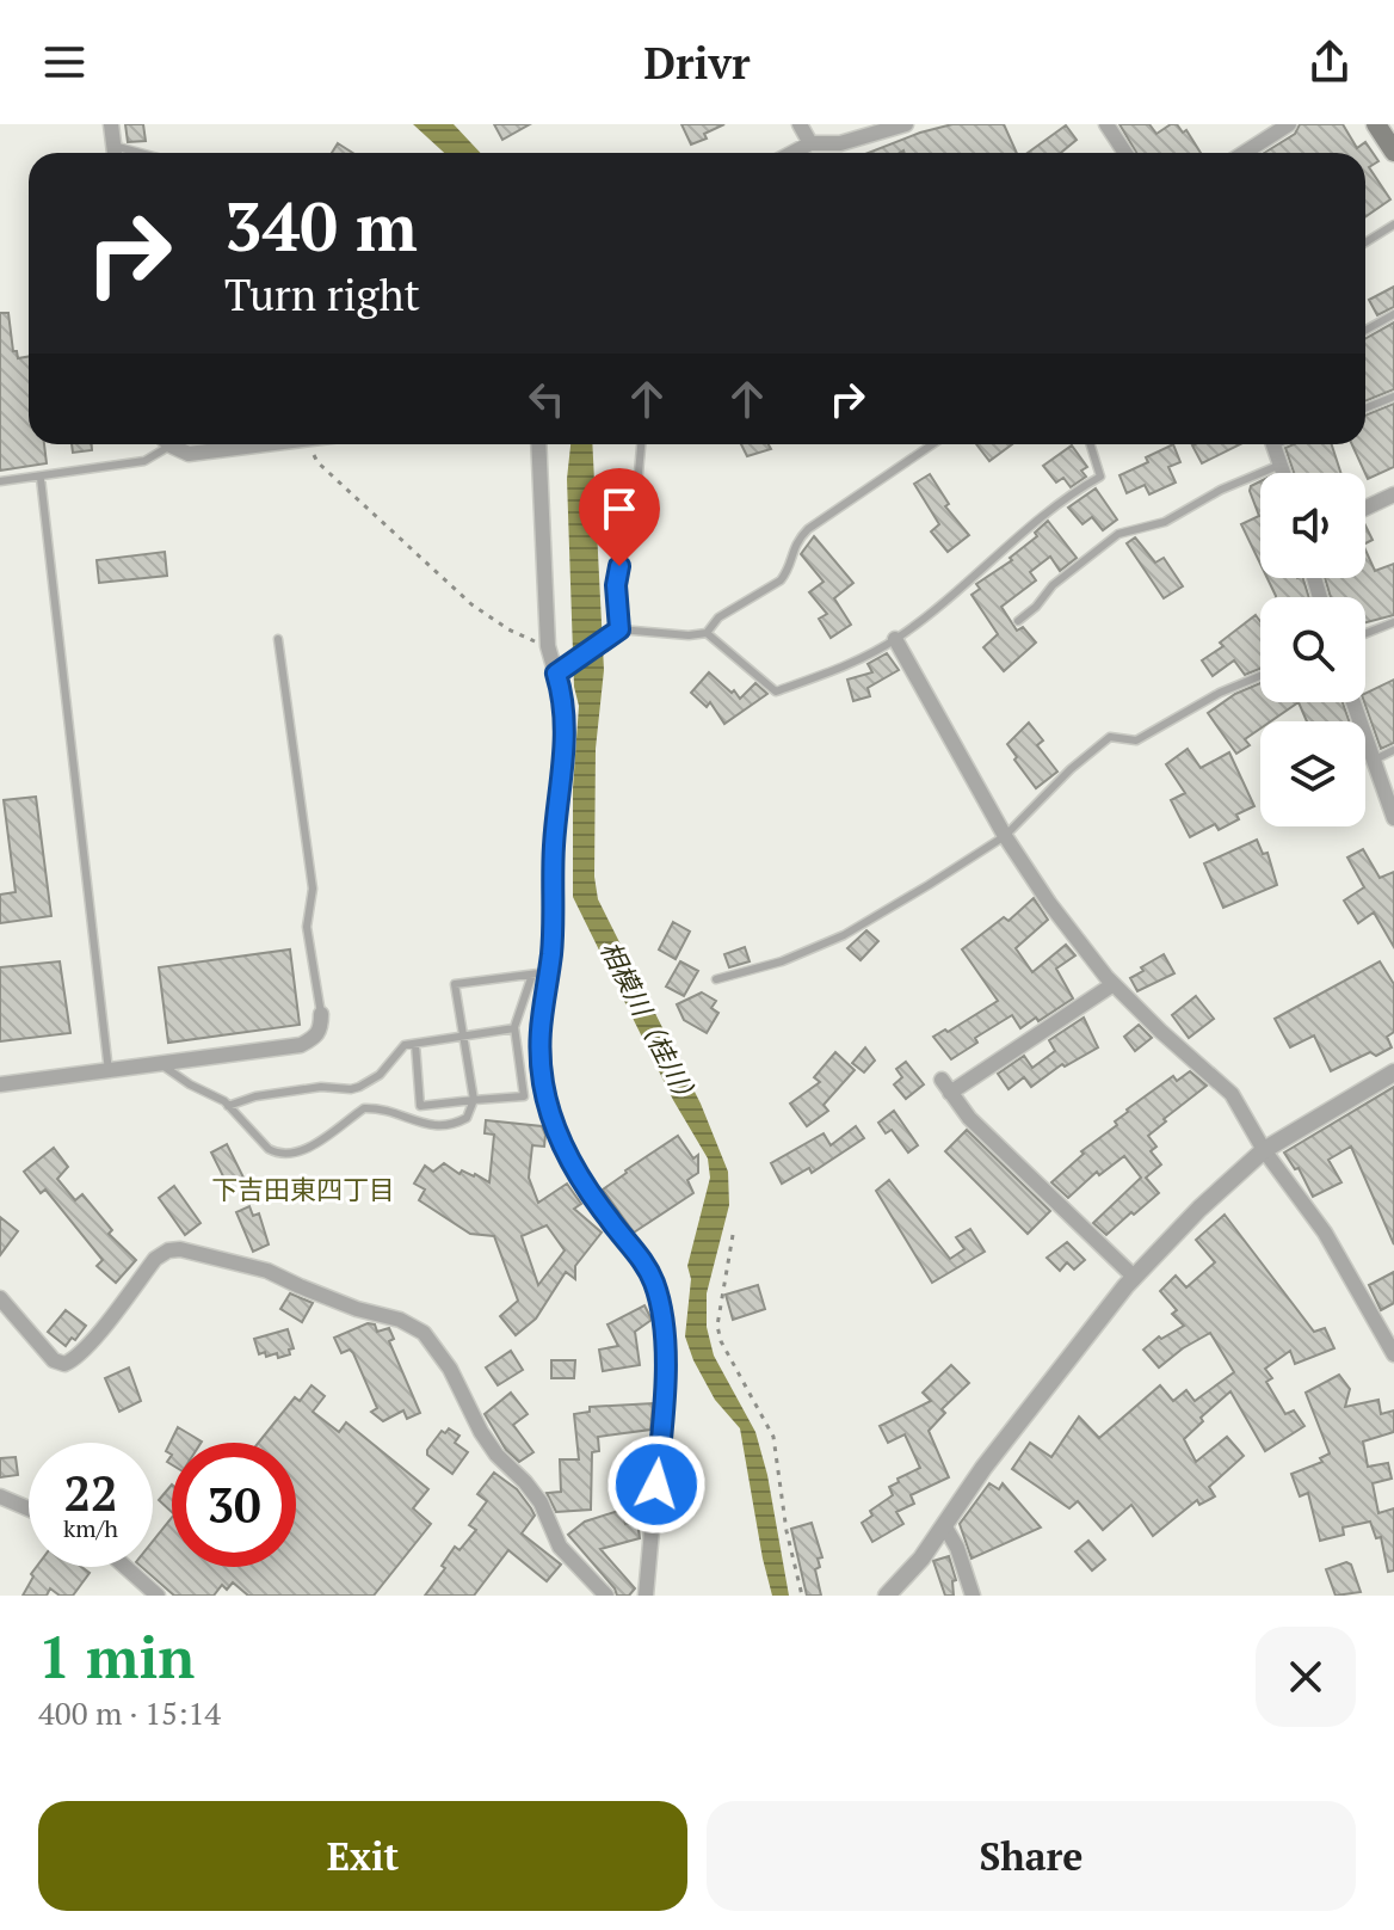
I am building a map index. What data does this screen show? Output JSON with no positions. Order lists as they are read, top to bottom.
{
  "districts": ["下吉田東四丁目"],
  "water": ["相模川（桂川）"],
  "page": {
    "header": "Drivr",
    "turn": ["340 m", "Turn right"],
    "speed": "22 km/h",
    "limit": "30",
    "heading": ["1 min", "400 m · 15:14"],
    "buttons": ["Exit", "Share"]
  }
}
